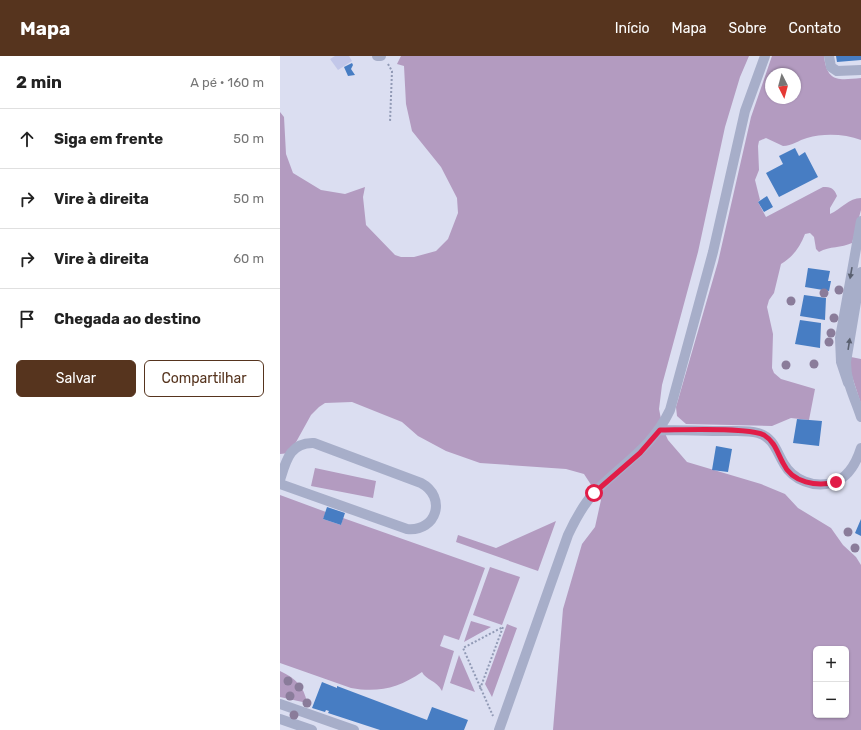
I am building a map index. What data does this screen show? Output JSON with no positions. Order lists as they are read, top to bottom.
{
  "north": "bottom",
  "page": {
    "header": "Mapa",
    "nav": [
      "Início",
      "Mapa",
      "Sobre",
      "Contato"
    ],
    "heading": ["2 min", "A pé · 160 m"],
    "list": [
      ["Siga em frente", "50 m"],
      ["Vire à direita", "50 m"],
      ["Vire à direita", "60 m"],
      "Chegada ao destino"
    ],
    "buttons": ["Salvar", "Compartilhar"],
    "map_buttons": ["+", "−"]
  }
}
